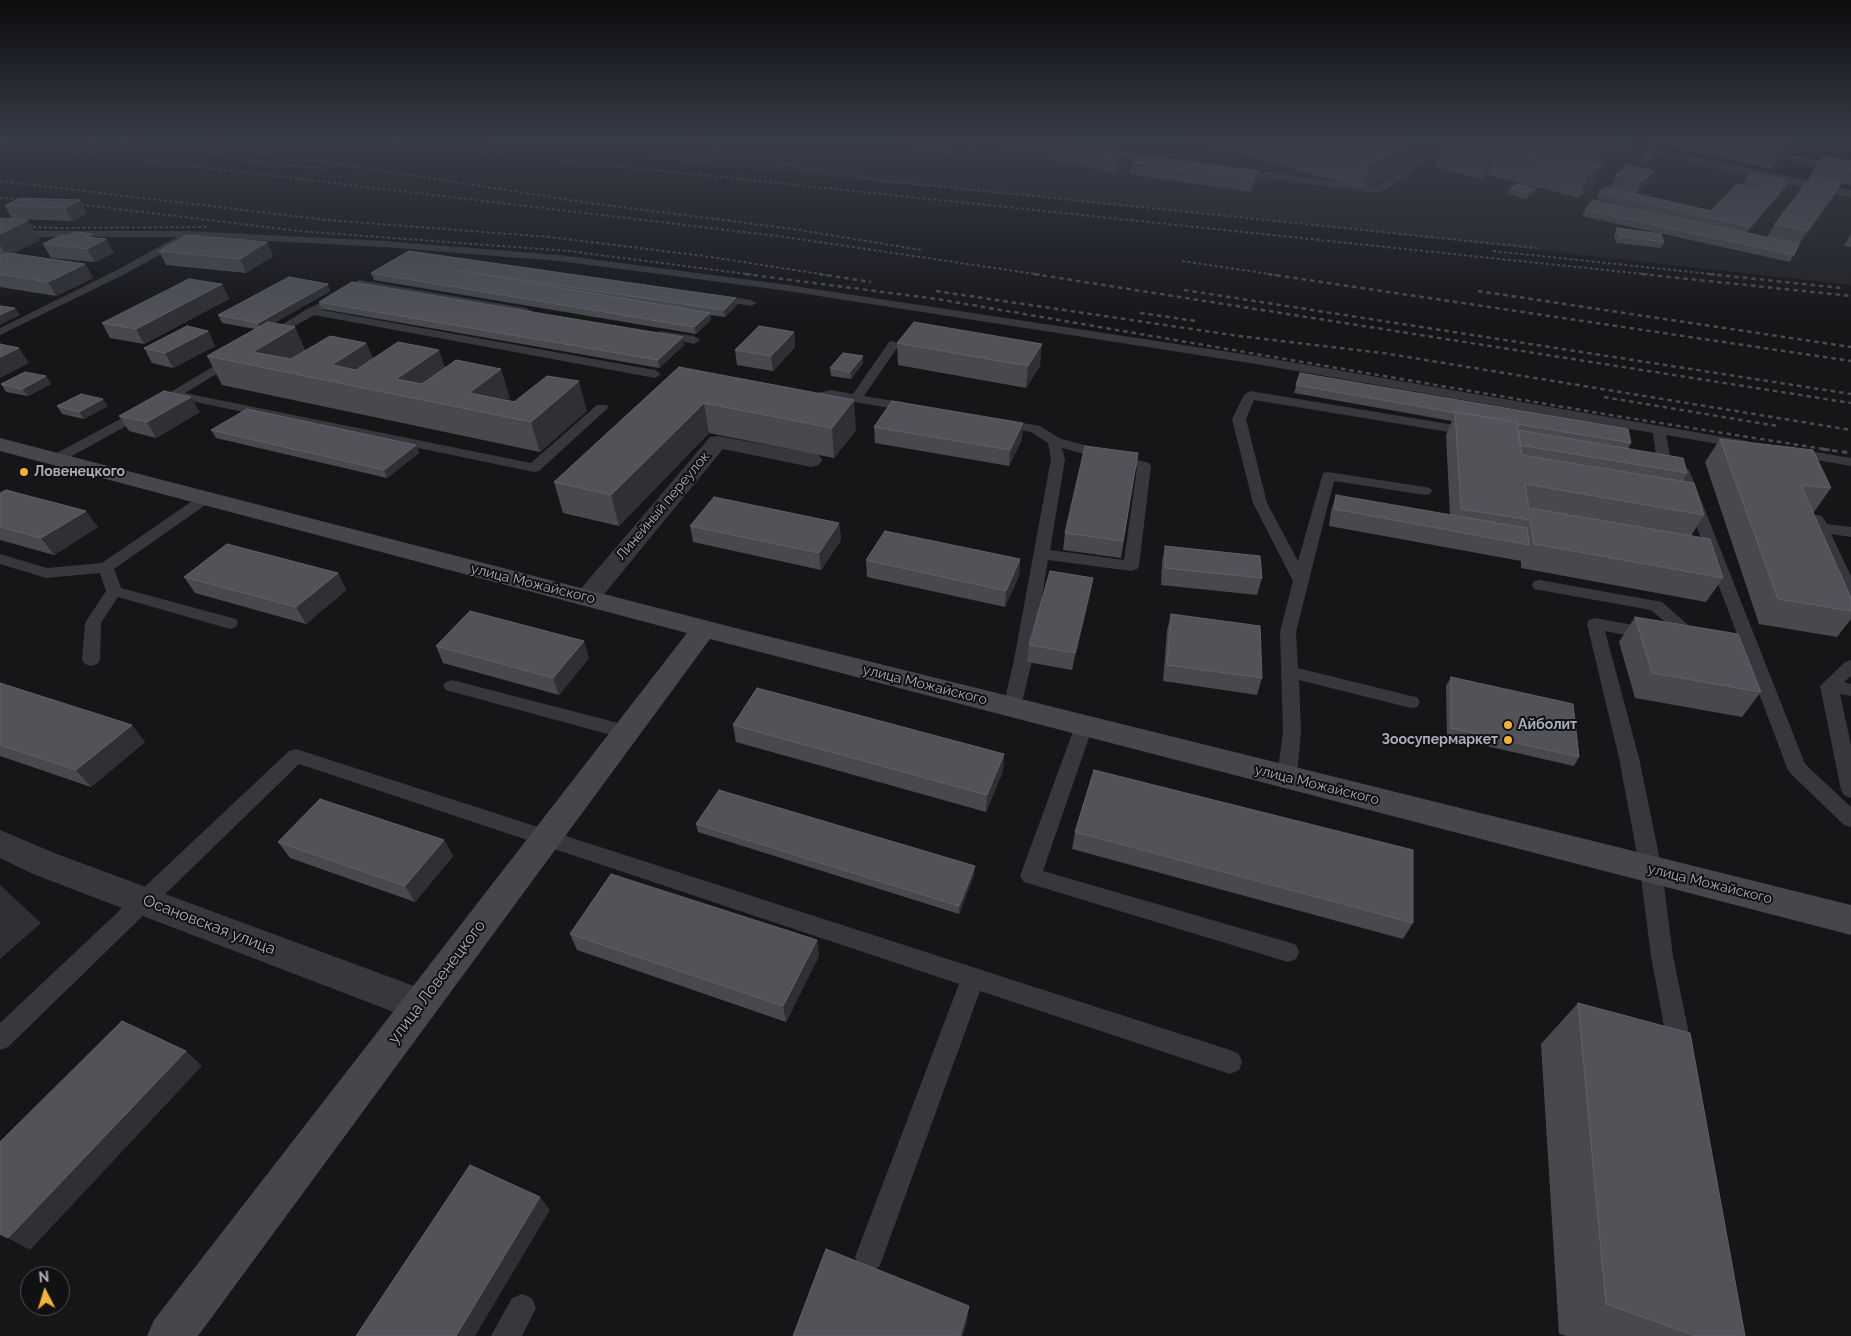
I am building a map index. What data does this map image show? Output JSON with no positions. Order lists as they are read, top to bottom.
{
  "streets": {
    "main road": ["улица Можайского", "улица Ловенецкого"],
    "street": ["Линейный переулок", "Осановская улица"]
  },
  "crossings": [
    ["Линейный переулок", "улица Можайского"],
    ["улица Можайского", "улица Ловенецкого"],
    ["Осановская улица", "улица Ловенецкого"]
  ],
  "places": ["Ловенецкого", "Айболит", "Зоосупермаркет"],
  "north": "top"
}
